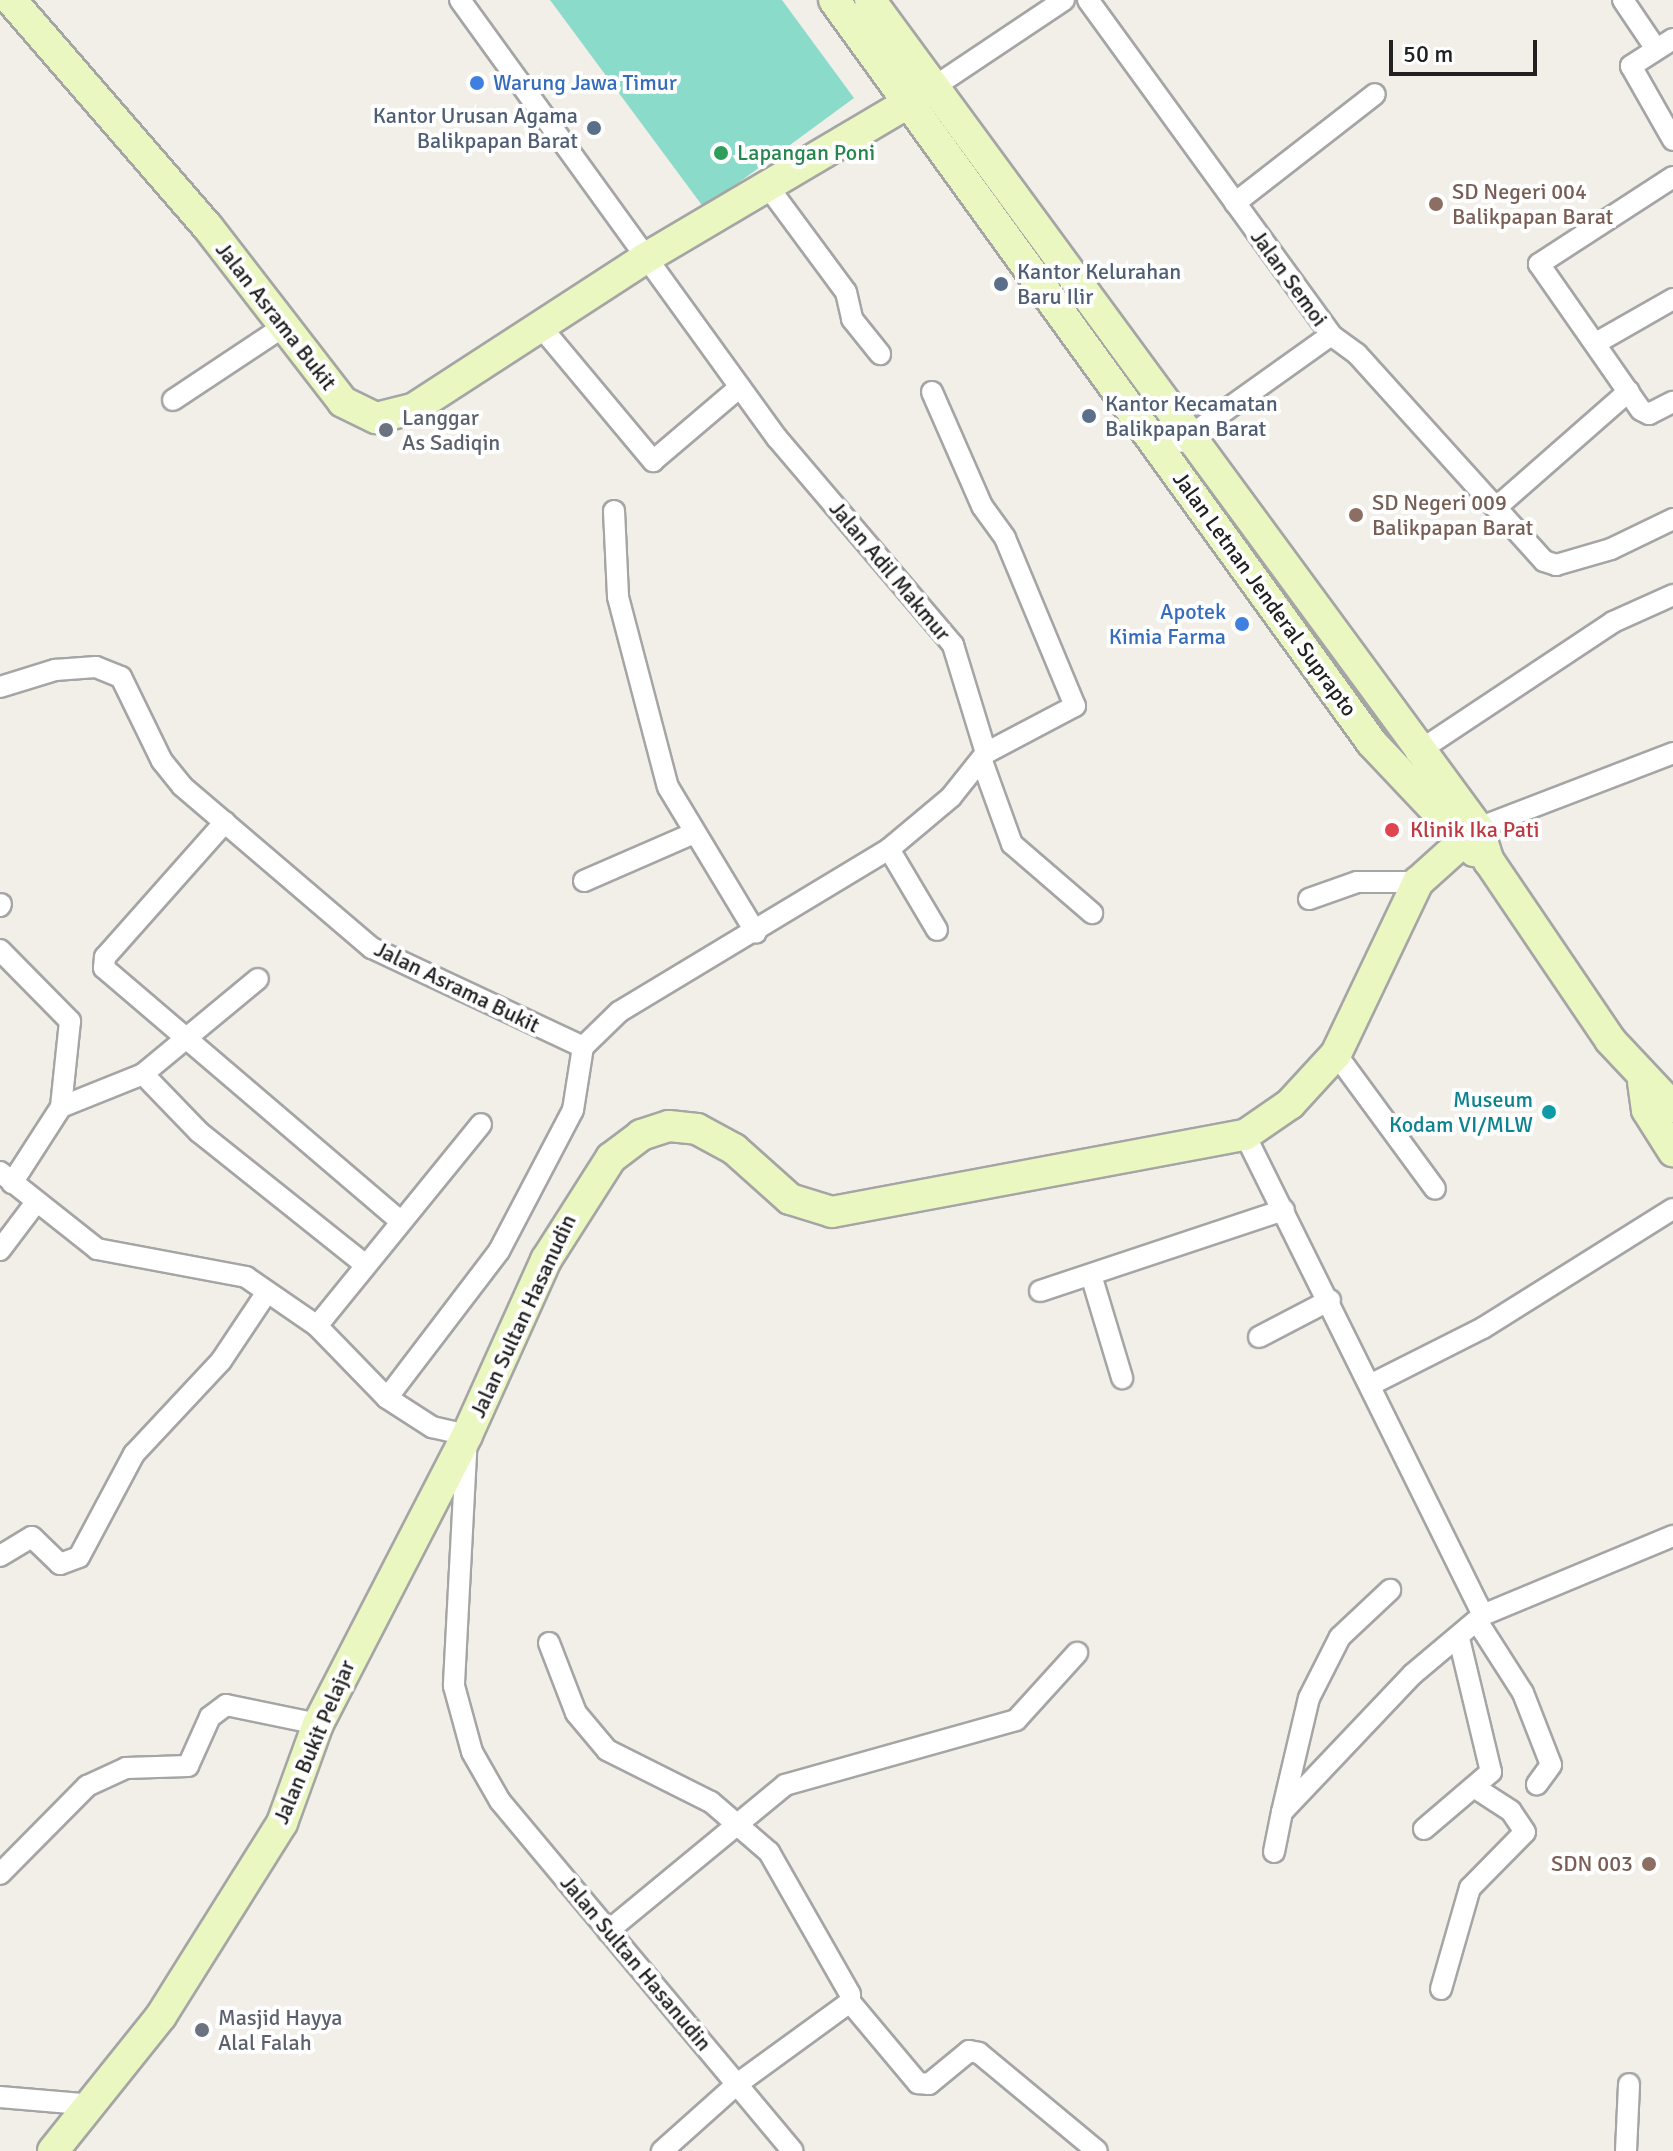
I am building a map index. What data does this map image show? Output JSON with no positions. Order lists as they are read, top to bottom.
{
  "streets": {
    "street": [
      "Jalan Semoi",
      "Jalan Asrama Bukit",
      "Jalan Adil Makmur",
      "Jalan Letnan Jenderal Suprapto",
      "Jalan Sultan Hasanudin",
      "Jalan Bukit Pelajar"
    ]
  },
  "crossings": [
    ["Jalan Asrama Bukit", "Jalan Adil Makmur"],
    ["Jalan Asrama Bukit", "Jalan Letnan Jenderal Suprapto"],
    ["Jalan Letnan Jenderal Suprapto", "Jalan Sultan Hasanudin"],
    ["Jalan Sultan Hasanudin", "Jalan Bukit Pelajar"]
  ],
  "places": [
    "Warung Jawa Timur",
    "Kantor Urusan Agama Balikpapan Barat",
    "Lapangan Poni",
    "SD Negeri 004 Balikpapan Barat",
    "Kantor Kelurahan Baru Ilir",
    "Kantor Kecamatan Balikpapan Barat",
    "Langgar As Sadiqin",
    "SD Negeri 009 Balikpapan Barat",
    "Apotek Kimia Farma",
    "Klinik Ika Pati",
    "Museum Kodam VI/MLW",
    "SDN 003",
    "Masjid Hayya Alal Falah"
  ],
  "scale_bar": "50 m"
}
